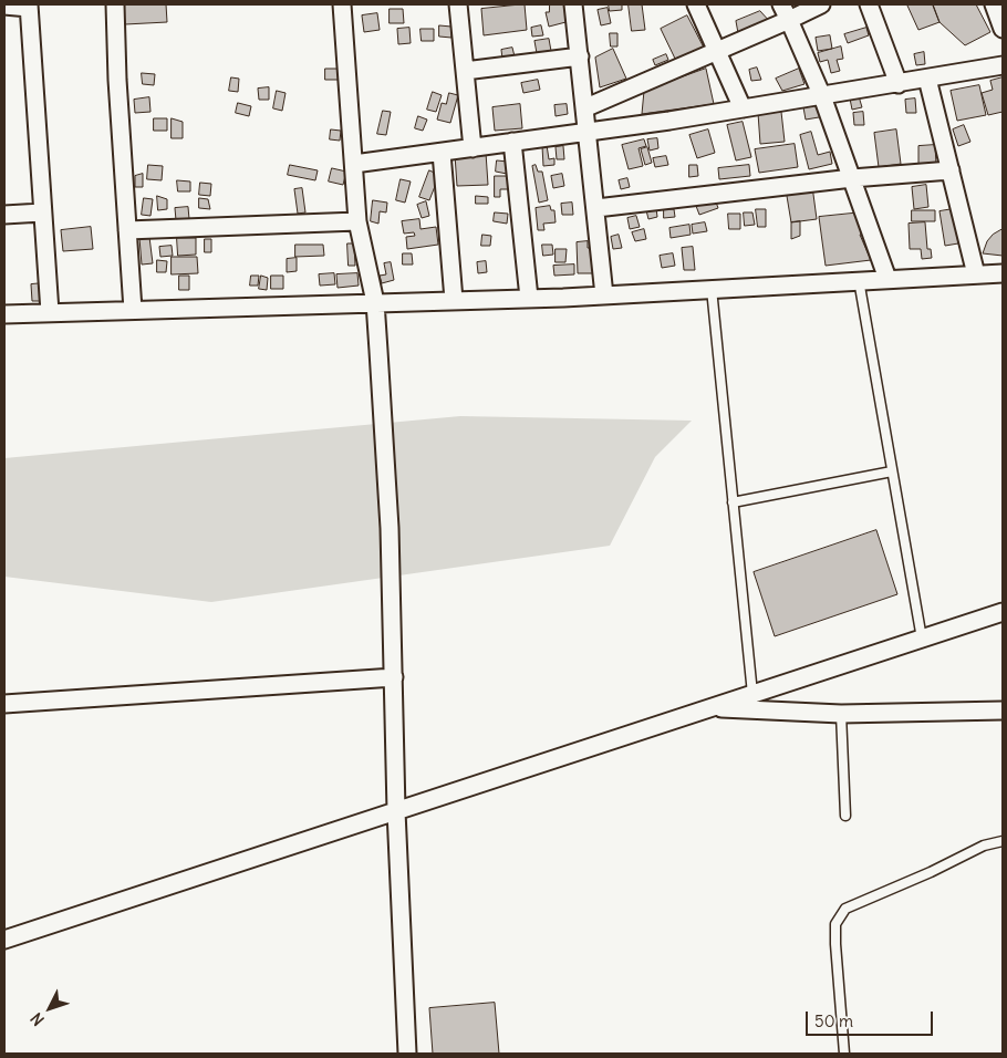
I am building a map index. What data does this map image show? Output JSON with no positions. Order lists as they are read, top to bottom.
{
  "scale_bar": "50 m",
  "north": "bottom left"
}
